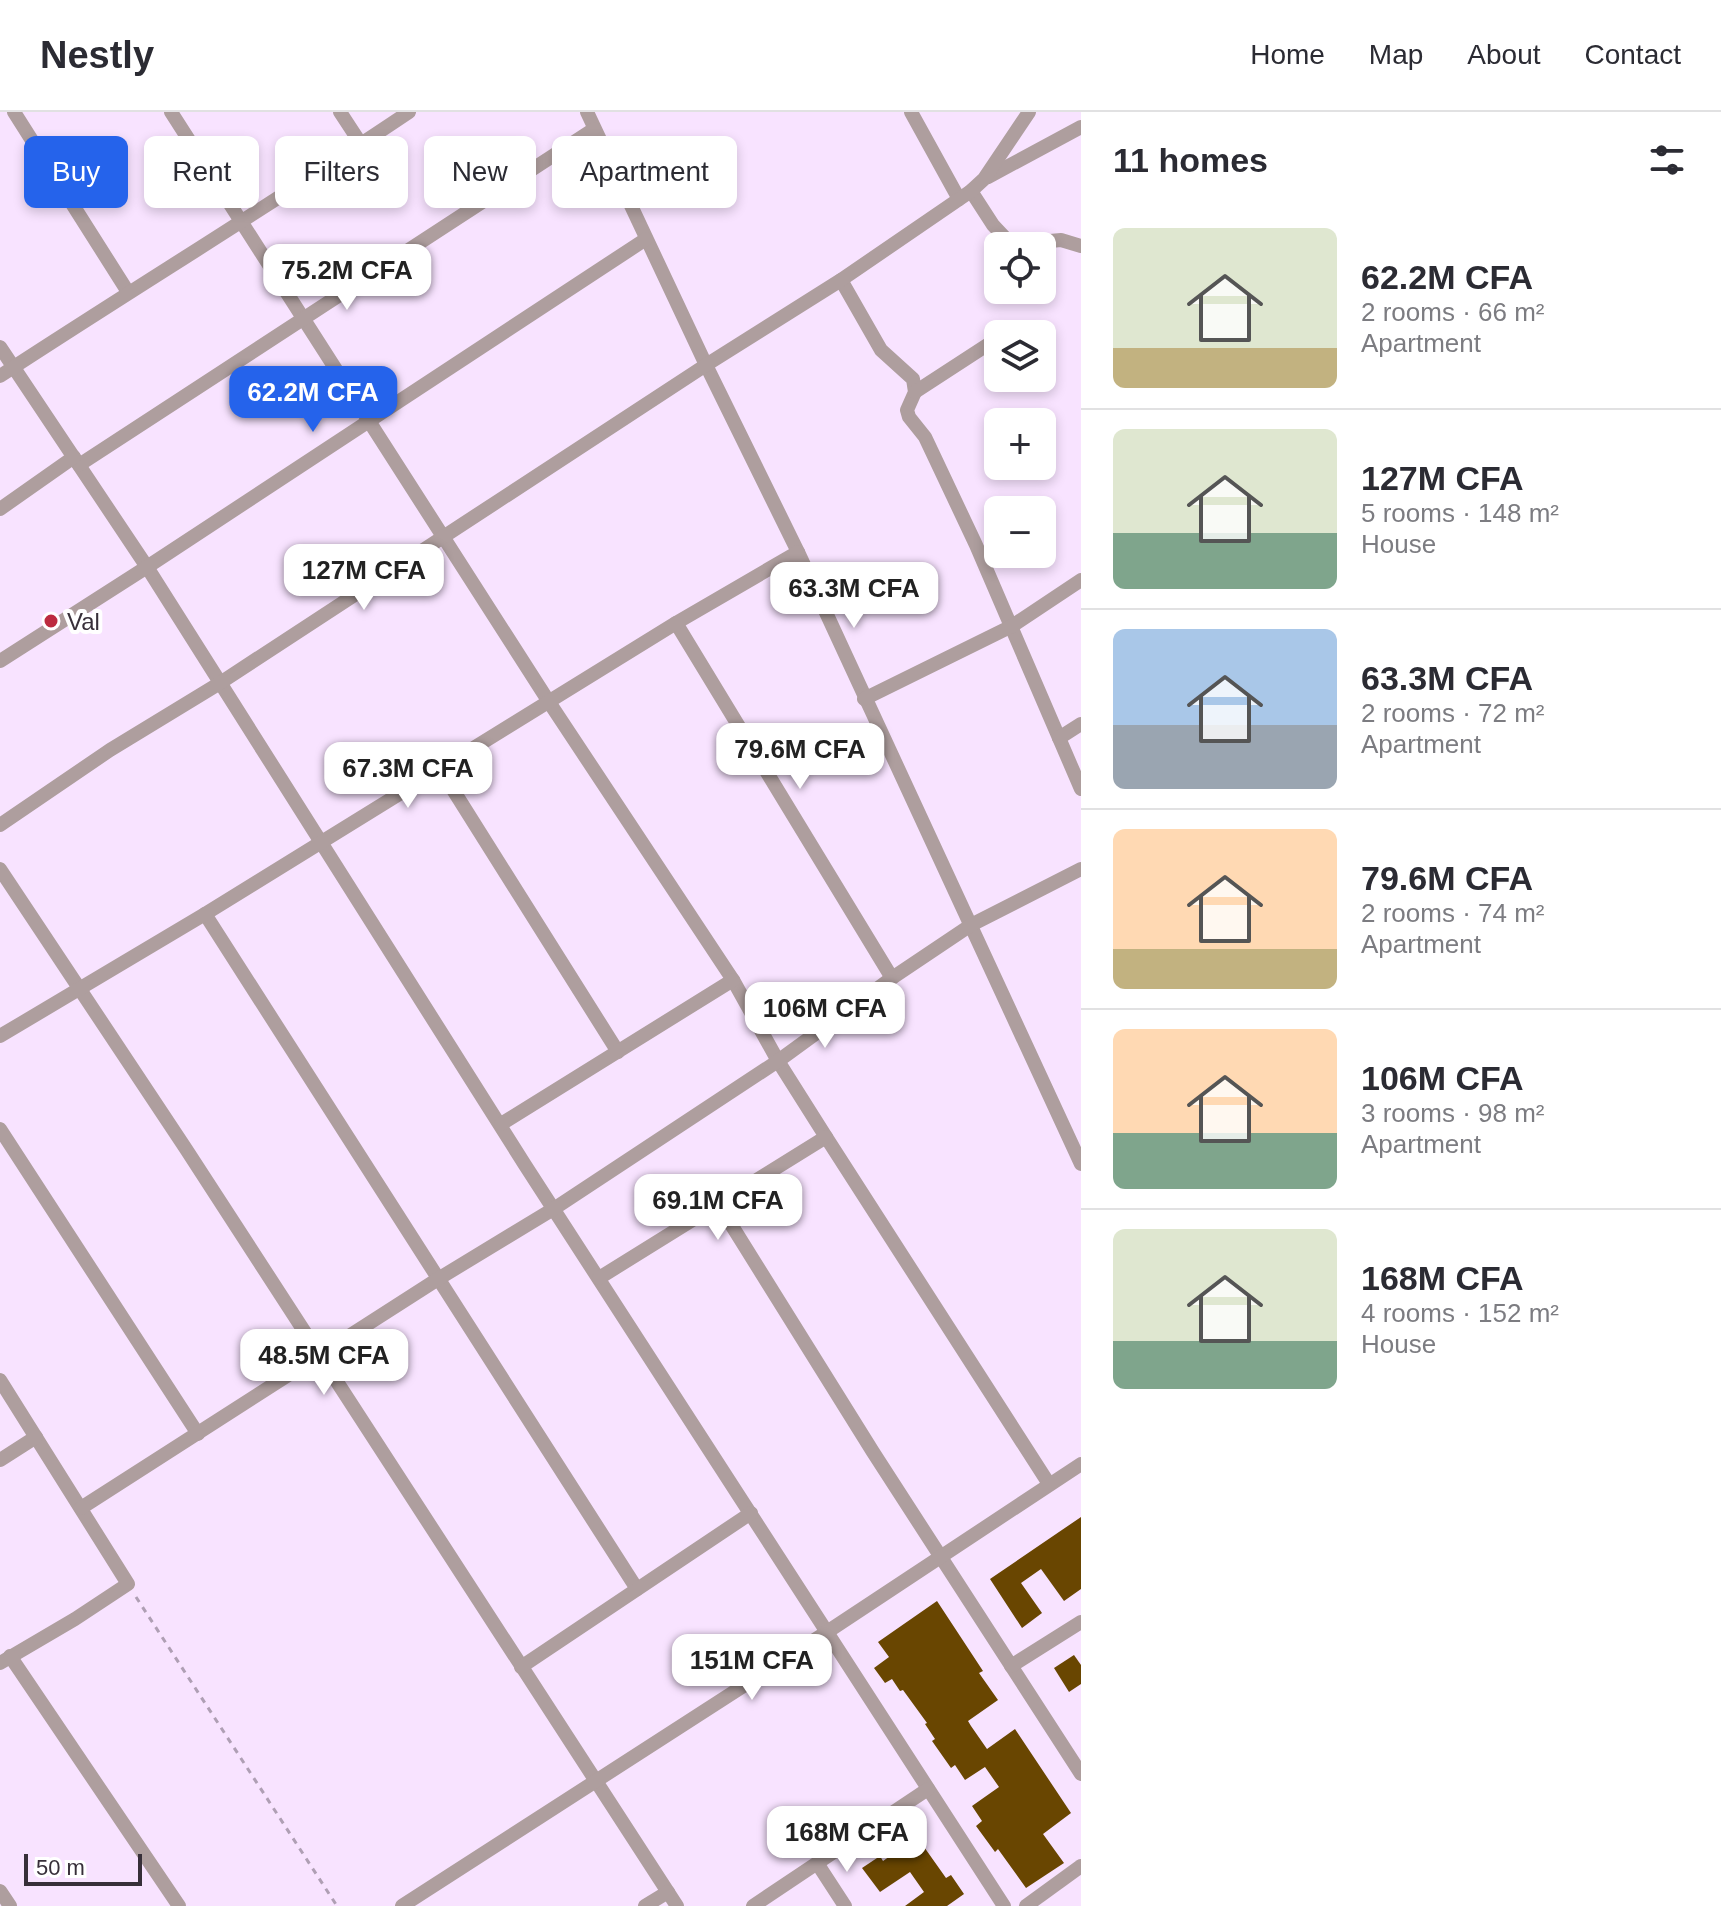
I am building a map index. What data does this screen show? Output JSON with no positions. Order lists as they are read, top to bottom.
{
  "places": ["Val"],
  "scale_bar": "50 m",
  "page": {
    "header": "Nestly",
    "nav": [
      "Home",
      "Map",
      "About",
      "Contact"
    ],
    "heading": "11 homes",
    "chip": [
      "Buy",
      "Rent",
      "Filters",
      "New",
      "Apartment"
    ],
    "list": [
      {
        "name": "62.2M CFA",
        "note": "2 rooms · 66 m² · Apartment"
      },
      {
        "name": "127M CFA",
        "note": "5 rooms · 148 m² · House"
      },
      {
        "name": "63.3M CFA",
        "note": "2 rooms · 72 m² · Apartment"
      },
      {
        "name": "79.6M CFA",
        "note": "2 rooms · 74 m² · Apartment"
      },
      {
        "name": "106M CFA",
        "note": "3 rooms · 98 m² · Apartment"
      },
      {
        "name": "168M CFA",
        "note": "4 rooms · 152 m² · House"
      }
    ],
    "map_buttons": ["+", "−"],
    "price": [
      "75.2M CFA",
      "62.2M CFA",
      "127M CFA",
      "63.3M CFA",
      "79.6M CFA",
      "67.3M CFA",
      "106M CFA",
      "69.1M CFA",
      "48.5M CFA",
      "151M CFA",
      "168M CFA"
    ],
    "scale": "50 m"
  }
}
